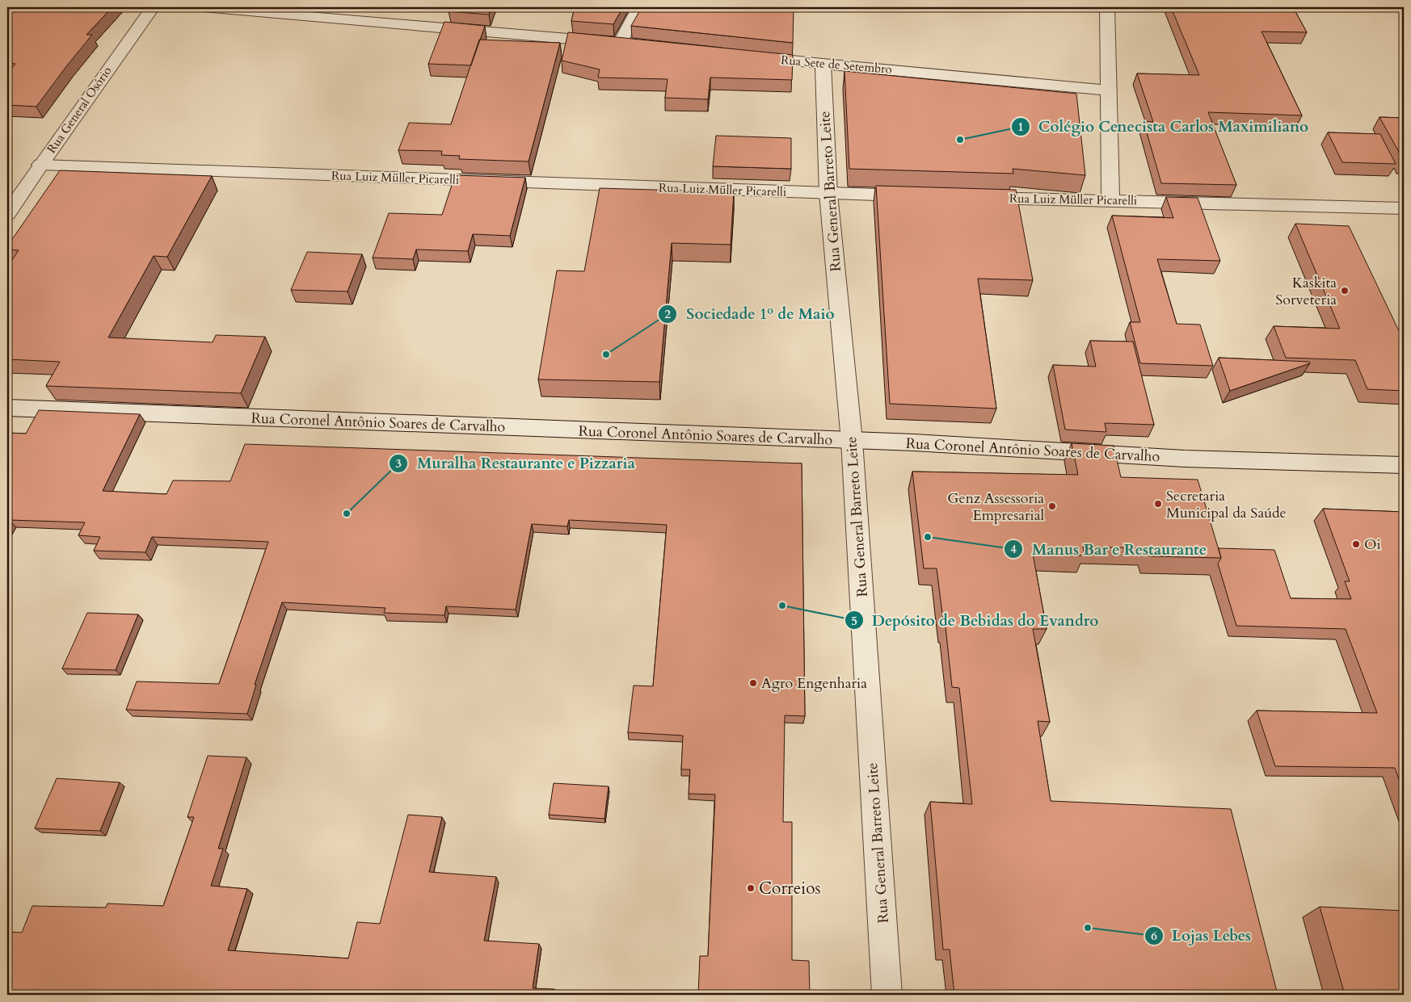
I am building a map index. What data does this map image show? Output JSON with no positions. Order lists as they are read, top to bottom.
{
  "streets": {
    "street": [
      "Rua Sete de Setembro",
      "Rua General Osório",
      "Rua Luiz Müller Picarelli",
      "Rua General Barreto Leite",
      "Rua Coronel Antônio Soares de Carvalho"
    ]
  },
  "crossings": [
    ["Rua Sete de Setembro", "Rua General Barreto Leite"],
    ["Rua General Osório", "Rua Luiz Müller Picarelli"],
    ["Rua Luiz Müller Picarelli", "Rua General Barreto Leite"],
    ["Rua General Barreto Leite", "Rua Coronel Antônio Soares de Carvalho"]
  ],
  "places": [
    "Colégio Cenecista Carlos Maximiliano",
    "Kaskita Sorveteria",
    "Sociedade 1º de Maio",
    "Secretaria Municipal da Saúde",
    "Genz Assessoria Empresarial",
    "Muralha Restaurante e Pizzaria",
    "Manus Bar e Restaurante",
    "Oi",
    "Depósito de Bebidas do Evandro",
    "Agro Engenharia",
    "Correios",
    "Lojas Lebes"
  ]
}
